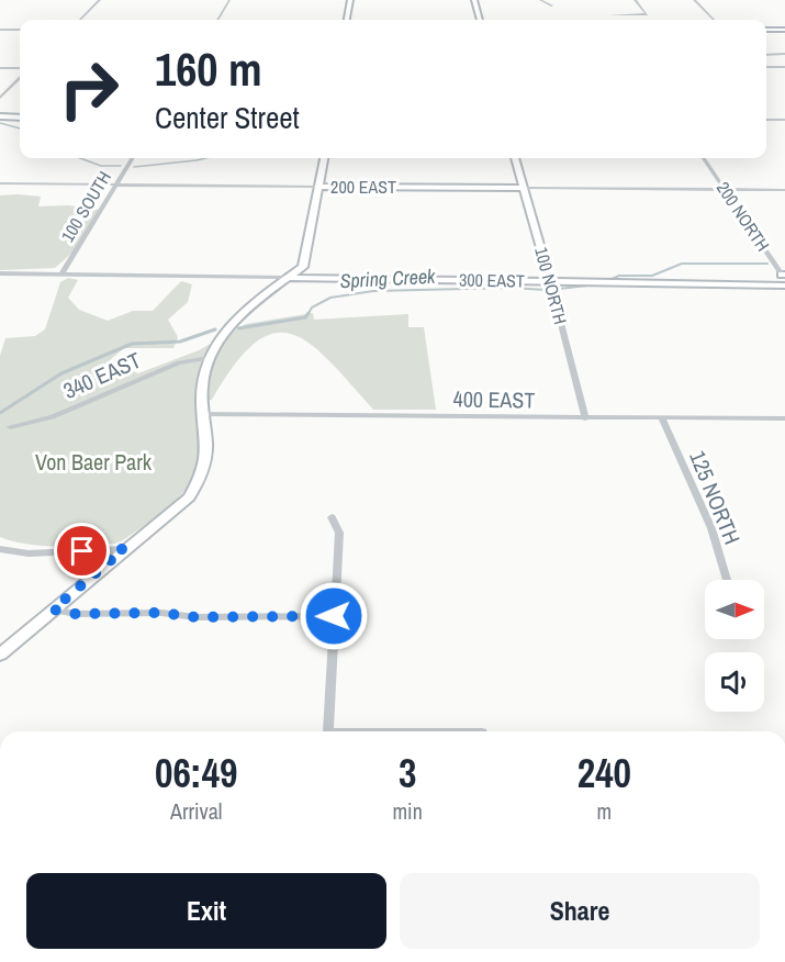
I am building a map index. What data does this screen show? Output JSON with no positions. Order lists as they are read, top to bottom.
{
  "streets": {
    "street": [
      "200 EAST",
      "100 SOUTH",
      "200 NORTH",
      "300 EAST",
      "100 NORTH",
      "340 EAST",
      "400 EAST",
      "125 NORTH"
    ]
  },
  "crossings": [
    ["200 EAST", "100 SOUTH"],
    ["200 EAST", "200 NORTH"],
    ["200 EAST", "100 NORTH"],
    ["100 SOUTH", "300 EAST"],
    ["300 EAST", "100 NORTH"],
    ["100 NORTH", "400 EAST"],
    ["400 EAST", "125 NORTH"]
  ],
  "water": ["Spring Creek"],
  "parks": ["Von Baer Park"],
  "north": "right",
  "page": {
    "turn": ["160 m", "Center Street"],
    "eta": [
      "06:49",
      "Arrival",
      "3",
      "min",
      "240",
      "m"
    ],
    "buttons": ["Exit", "Share"]
  }
}
